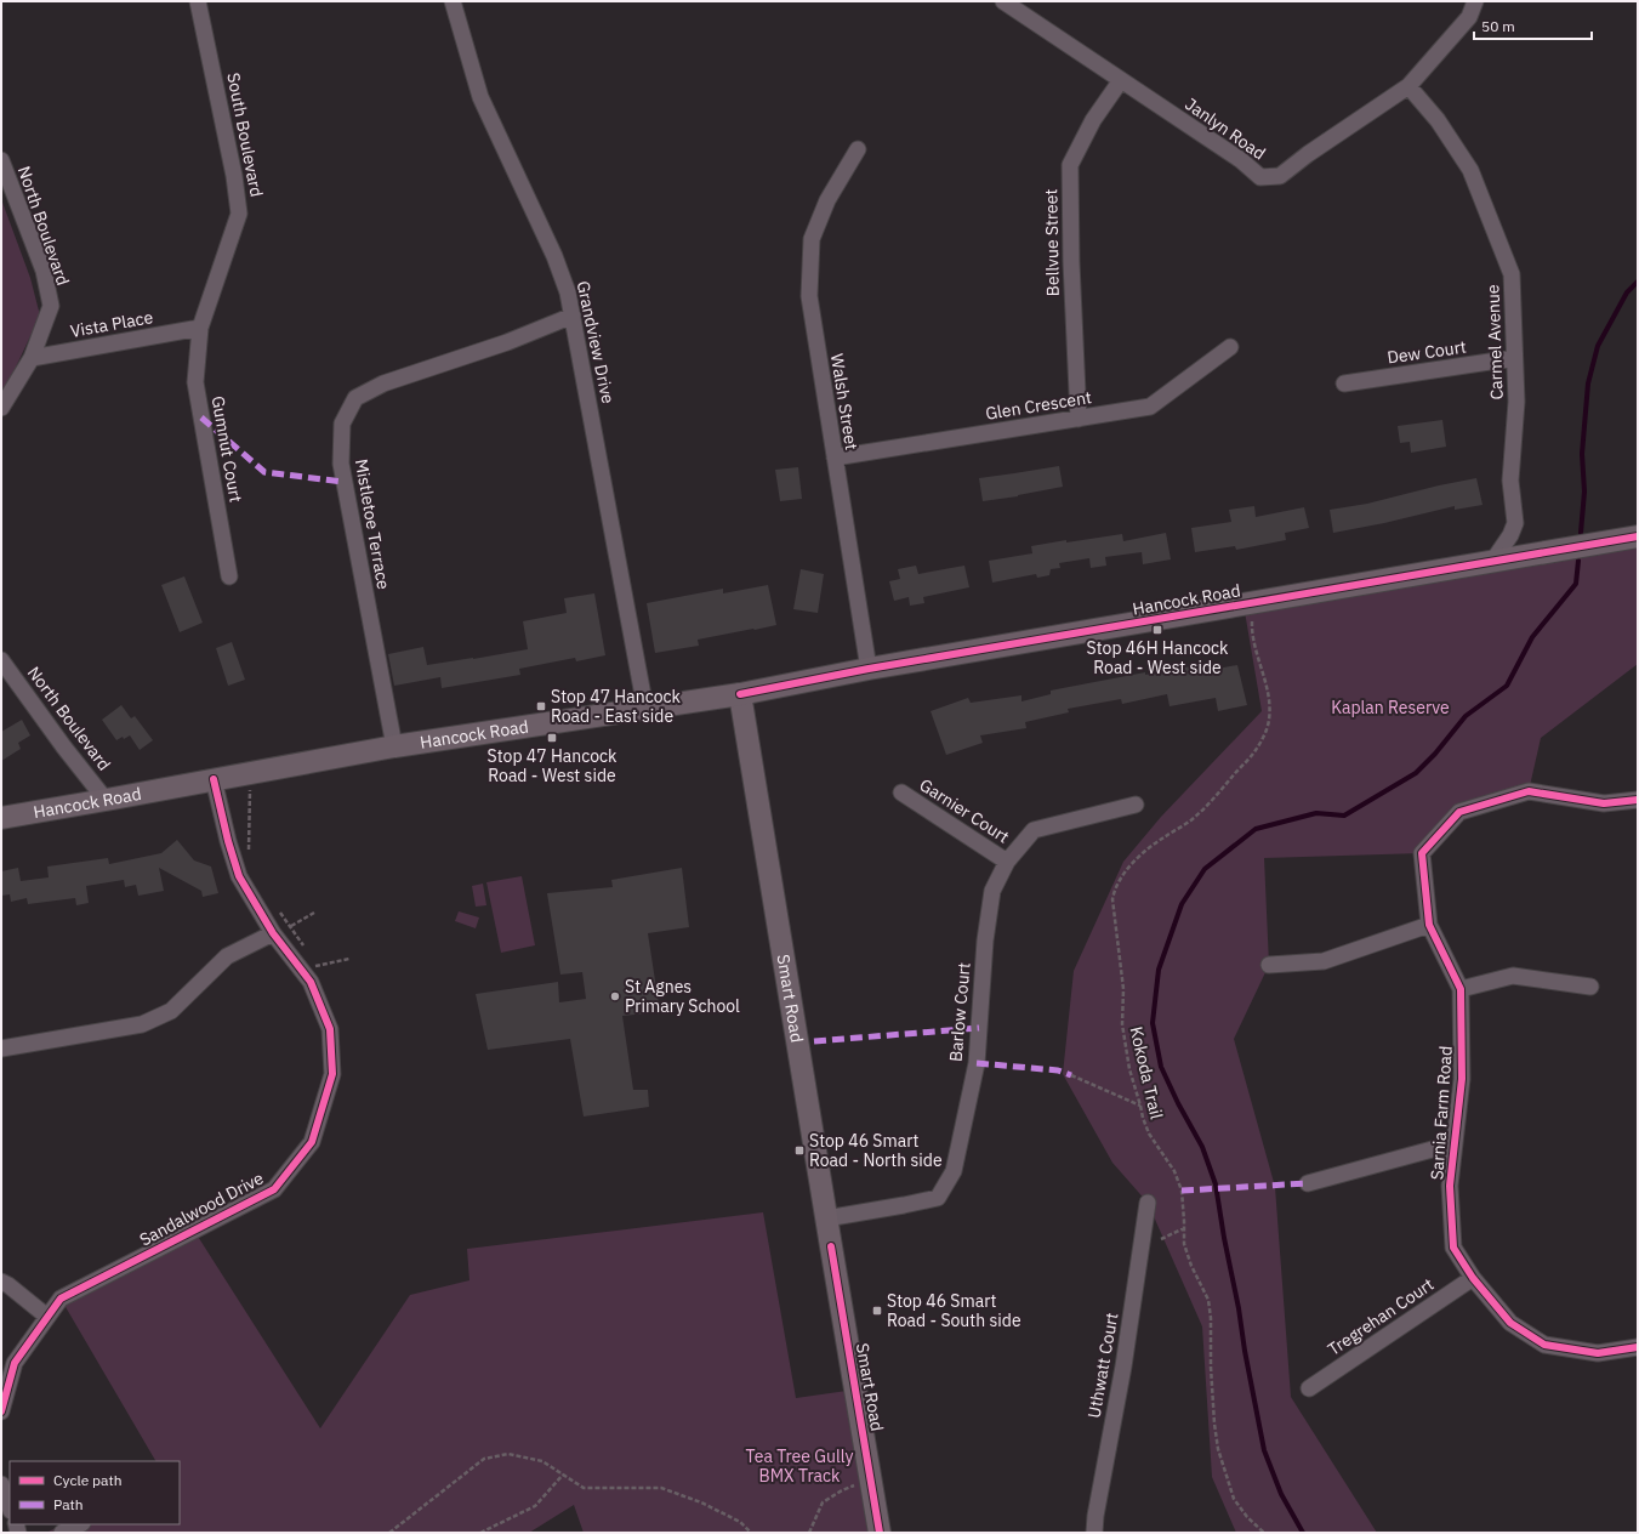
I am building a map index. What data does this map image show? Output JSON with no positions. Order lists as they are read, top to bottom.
{
  "streets": {
    "main road": ["Hancock Road", "Smart Road"],
    "street": [
      "Janlyn Road",
      "South Boulevard",
      "North Boulevard",
      "Bellvue Street",
      "Vista Place",
      "Grandview Drive",
      "Carmel Avenue",
      "Dew Court",
      "Walsh Street",
      "Glen Crescent",
      "Gumnut Court",
      "Mistletoe Terrace",
      "Garnier Court",
      "Barlow Court",
      "Sarnia Farm Road",
      "Sandalwood Drive",
      "Tregrehan Court",
      "Uthwatt Court"
    ],
    "path": ["Kokoda Trail"]
  },
  "crossings": [
    ["Janlyn Road", "Bellvue Street"],
    ["Janlyn Road", "Carmel Avenue"],
    ["South Boulevard", "Vista Place"],
    ["South Boulevard", "Gumnut Court"],
    ["North Boulevard", "Vista Place"],
    ["North Boulevard", "Hancock Road"],
    ["Bellvue Street", "Glen Crescent"],
    ["Vista Place", "Gumnut Court"],
    ["Grandview Drive", "Mistletoe Terrace"],
    ["Grandview Drive", "Hancock Road"],
    ["Carmel Avenue", "Dew Court"],
    ["Carmel Avenue", "Hancock Road"],
    ["Walsh Street", "Glen Crescent"],
    ["Walsh Street", "Hancock Road"],
    ["Mistletoe Terrace", "Hancock Road"],
    ["Hancock Road", "Smart Road"],
    ["Hancock Road", "Kokoda Trail"],
    ["Hancock Road", "Sandalwood Drive"],
    ["Garnier Court", "Barlow Court"],
    ["Smart Road", "Barlow Court"],
    ["Sarnia Farm Road", "Tregrehan Court"]
  ],
  "parks": ["Kaplan Reserve", "Tea Tree Gully BMX Track"],
  "places": {
    "transit": [
      "Stop 46H Hancock Road - West side",
      "Stop 47 Hancock Road - East side",
      "Stop 47 Hancock Road - West side",
      "Stop 46 Smart Road - North side",
      "Stop 46 Smart Road - South side"
    ],
    "other": ["St Agnes Primary School"]
  },
  "legend": ["Cycle path", "Path"],
  "scale_bar": "50 m"
}
